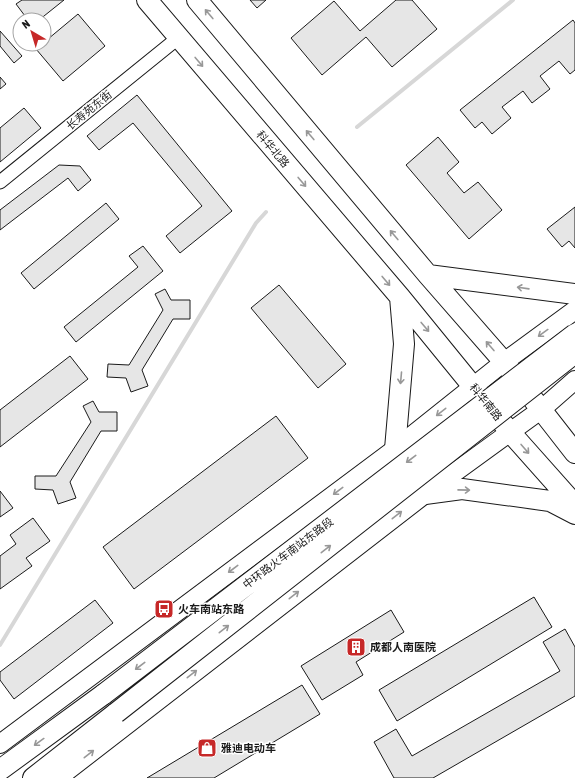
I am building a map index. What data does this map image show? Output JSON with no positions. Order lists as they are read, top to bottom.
{
  "streets": {
    "main road": ["科华北路", "科华南路", "中环路火车南站东路段"],
    "street": ["长寿苑东街"]
  },
  "crossings": [
    ["长寿苑东街", "科华北路"],
    ["科华北路", "科华南路"]
  ],
  "places": {
    "bus stop": ["火车南站东路"],
    "building": ["成都人南医院"],
    "shop": ["雅迪电动车"]
  },
  "north": "top left"
}
